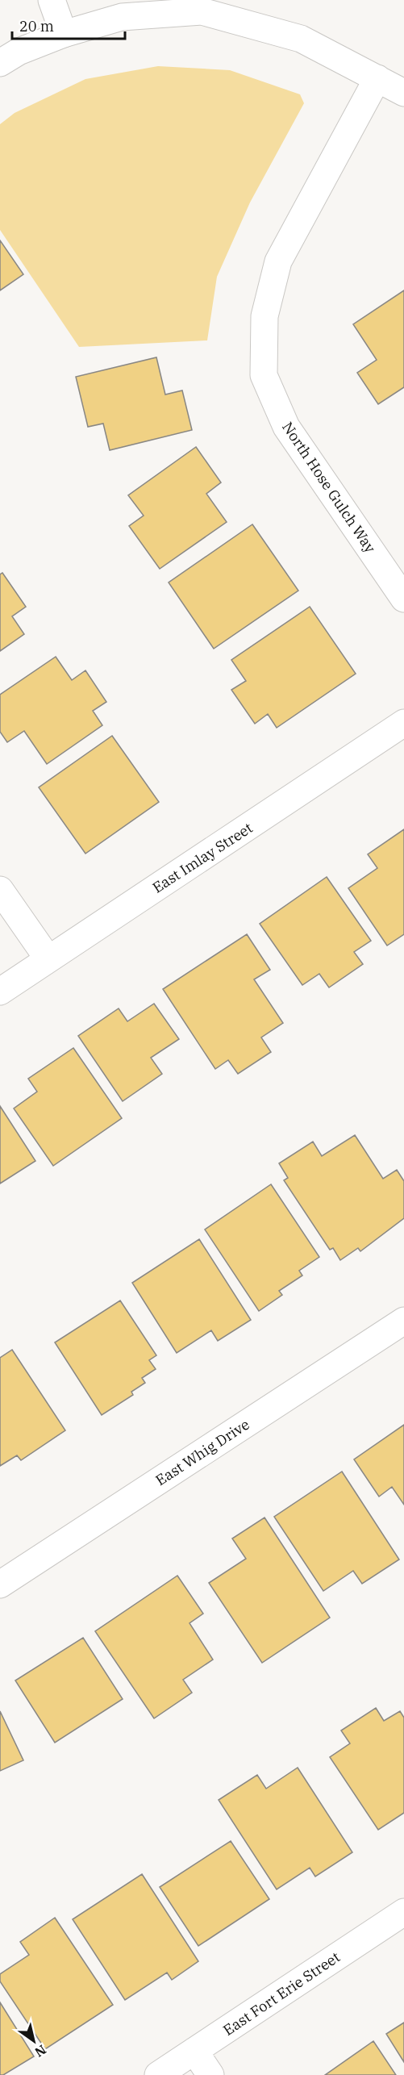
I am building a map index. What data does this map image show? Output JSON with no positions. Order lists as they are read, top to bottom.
{
  "streets": {
    "street": [
      "North Hose Gulch Way",
      "East Imlay Street",
      "East Whig Drive",
      "East Fort Erie Street"
    ]
  },
  "scale_bar": "20 m",
  "north": "bottom right"
}
